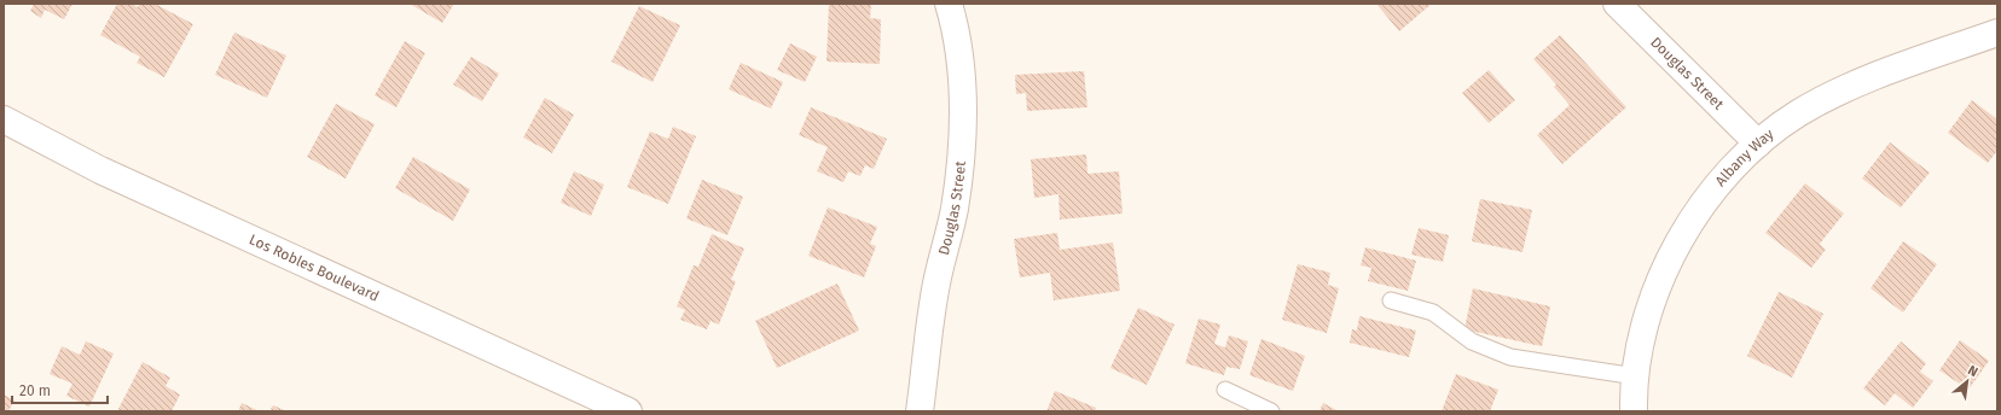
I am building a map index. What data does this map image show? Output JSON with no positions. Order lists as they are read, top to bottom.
{
  "streets": {
    "street": ["Douglas Street", "Albany Way", "Los Robles Boulevard"]
  },
  "crossings": [
    ["Douglas Street", "Albany Way"]
  ],
  "scale_bar": "20 m",
  "north": "top right"
}
